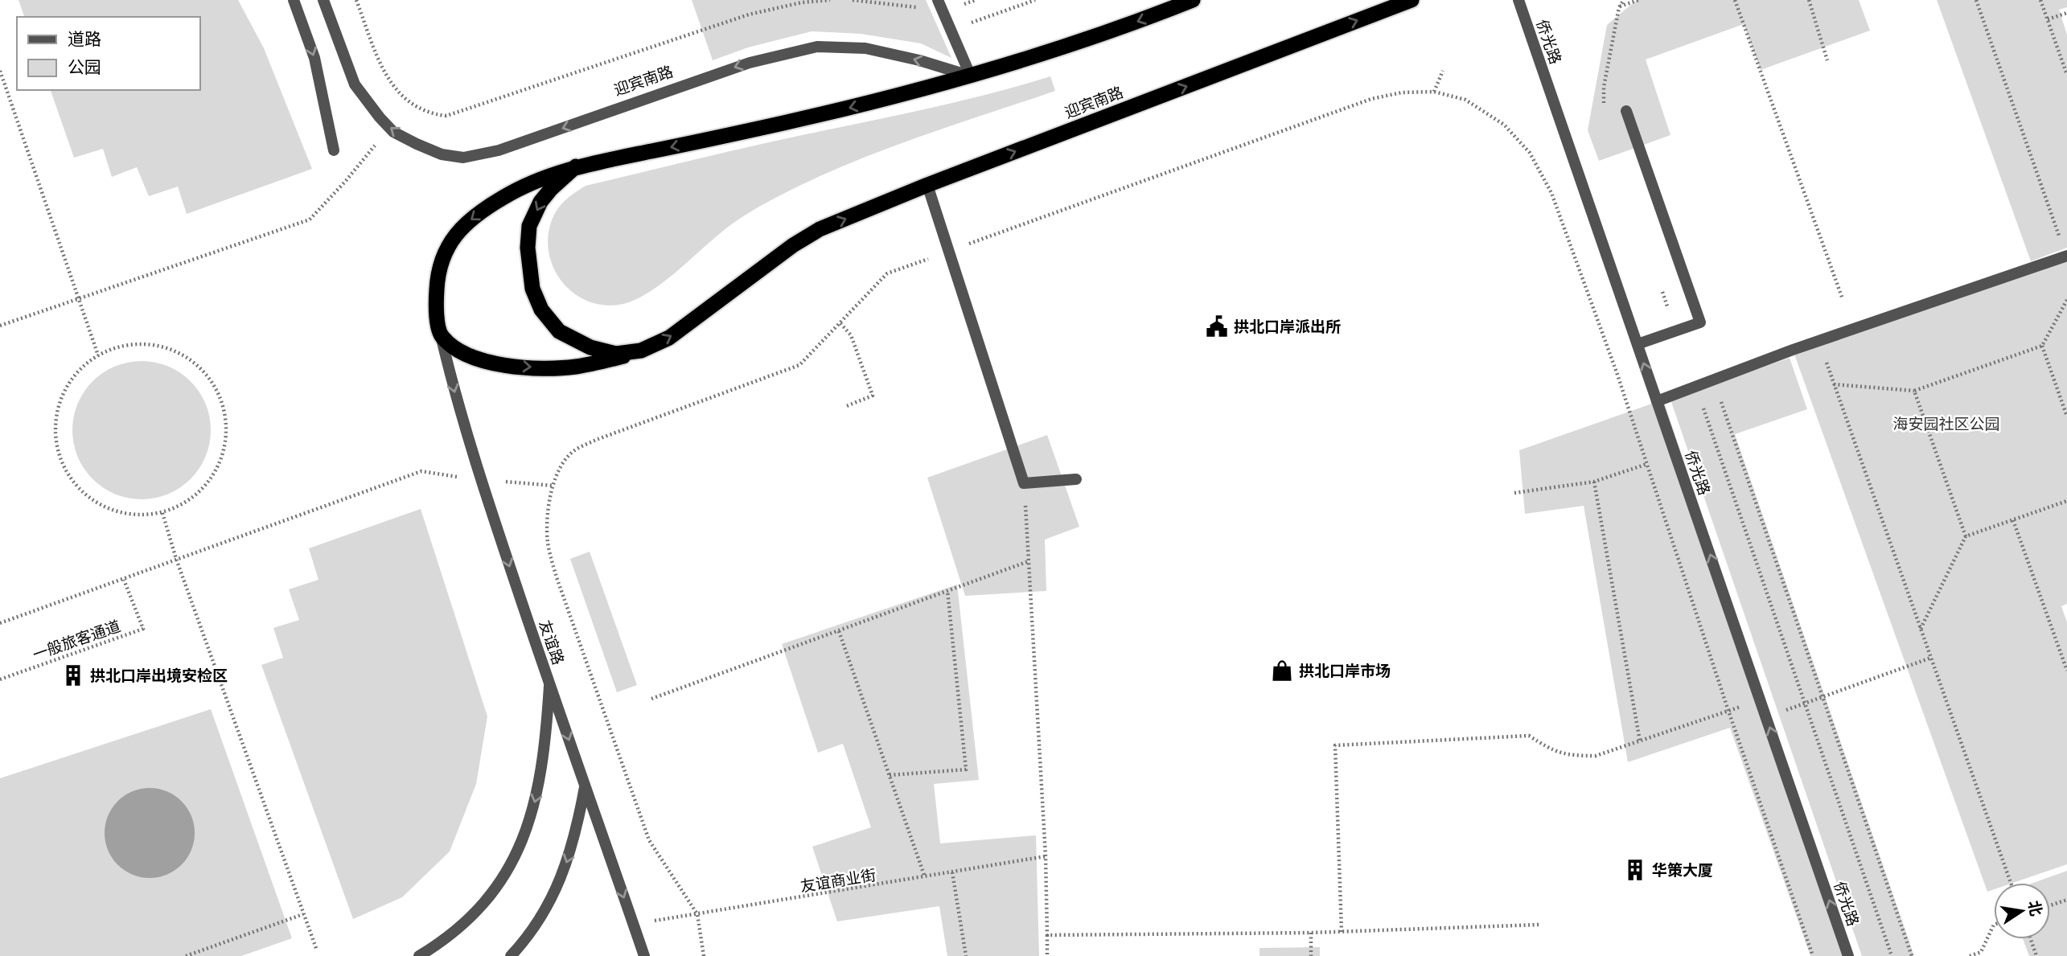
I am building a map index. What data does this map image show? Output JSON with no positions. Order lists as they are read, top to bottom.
{
  "streets": {
    "highway": ["迎宾南路"],
    "street": ["侨光路", "友谊路"],
    "path": ["一般旅客通道", "友谊商业街"]
  },
  "crossings": [
    ["友谊路", "友谊商业街"]
  ],
  "one_way": ["侨光路", "友谊路"],
  "parks": ["海安园社区公园"],
  "places": {
    "public building": ["拱北口岸派出所"],
    "shop": ["拱北口岸市场"],
    "building": ["拱北口岸出境安检区", "华策大厦"]
  },
  "legend": ["道路", "公园"],
  "north": "right"
}
